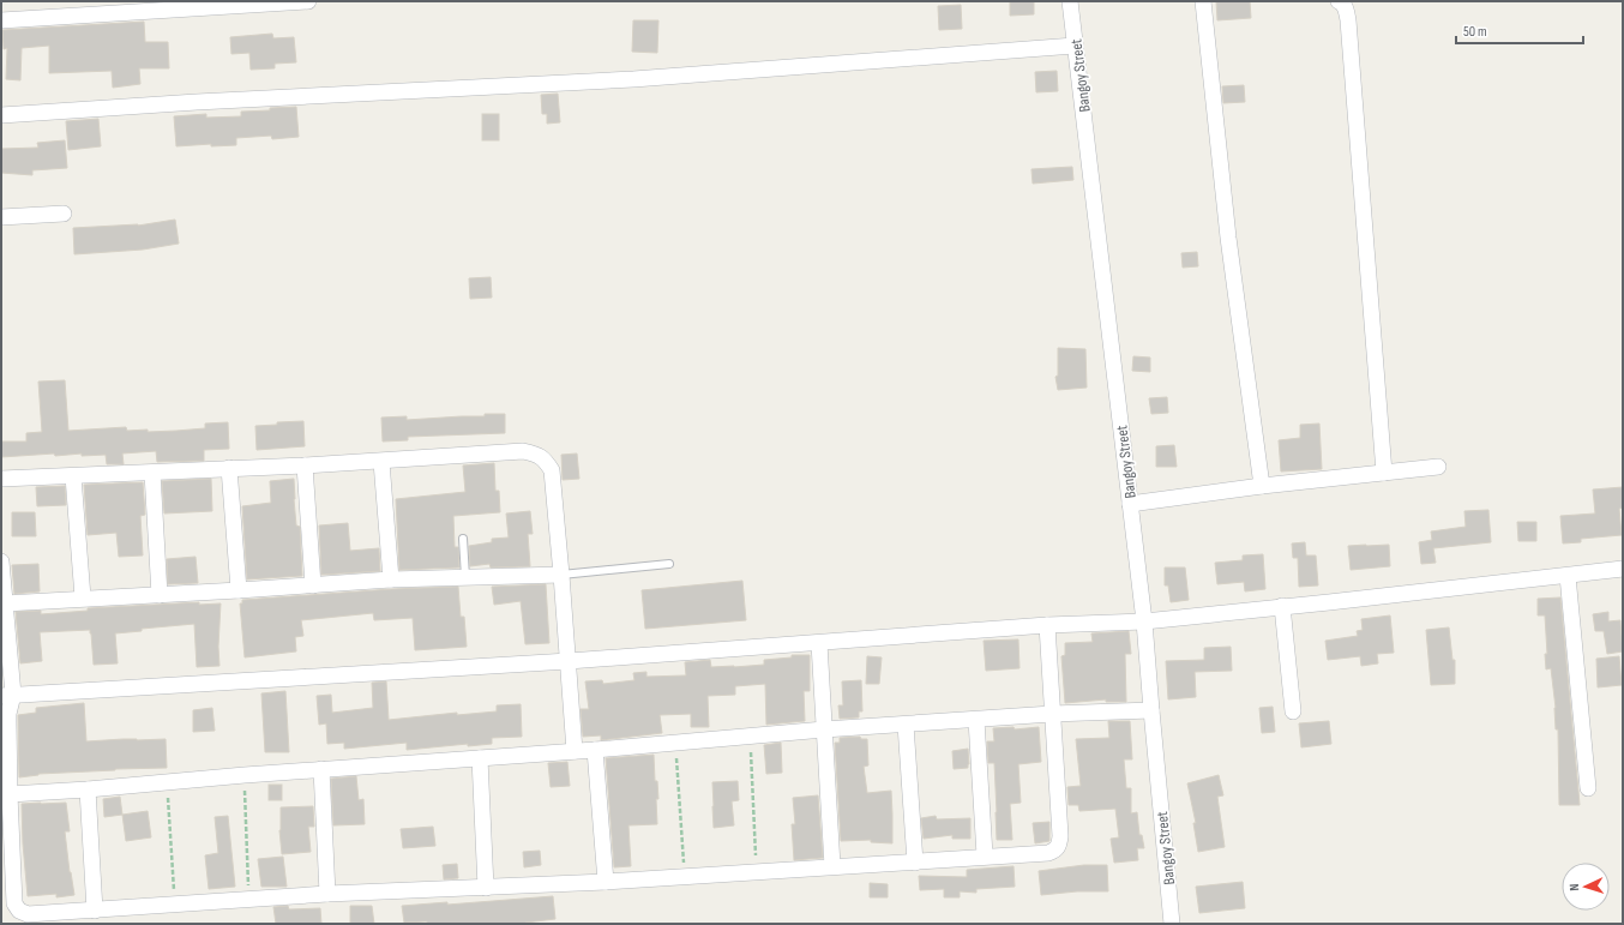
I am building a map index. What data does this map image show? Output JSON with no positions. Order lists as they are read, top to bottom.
{
  "streets": {
    "street": ["Bangoy Street"]
  },
  "scale_bar": "50 m",
  "north": "left"
}
